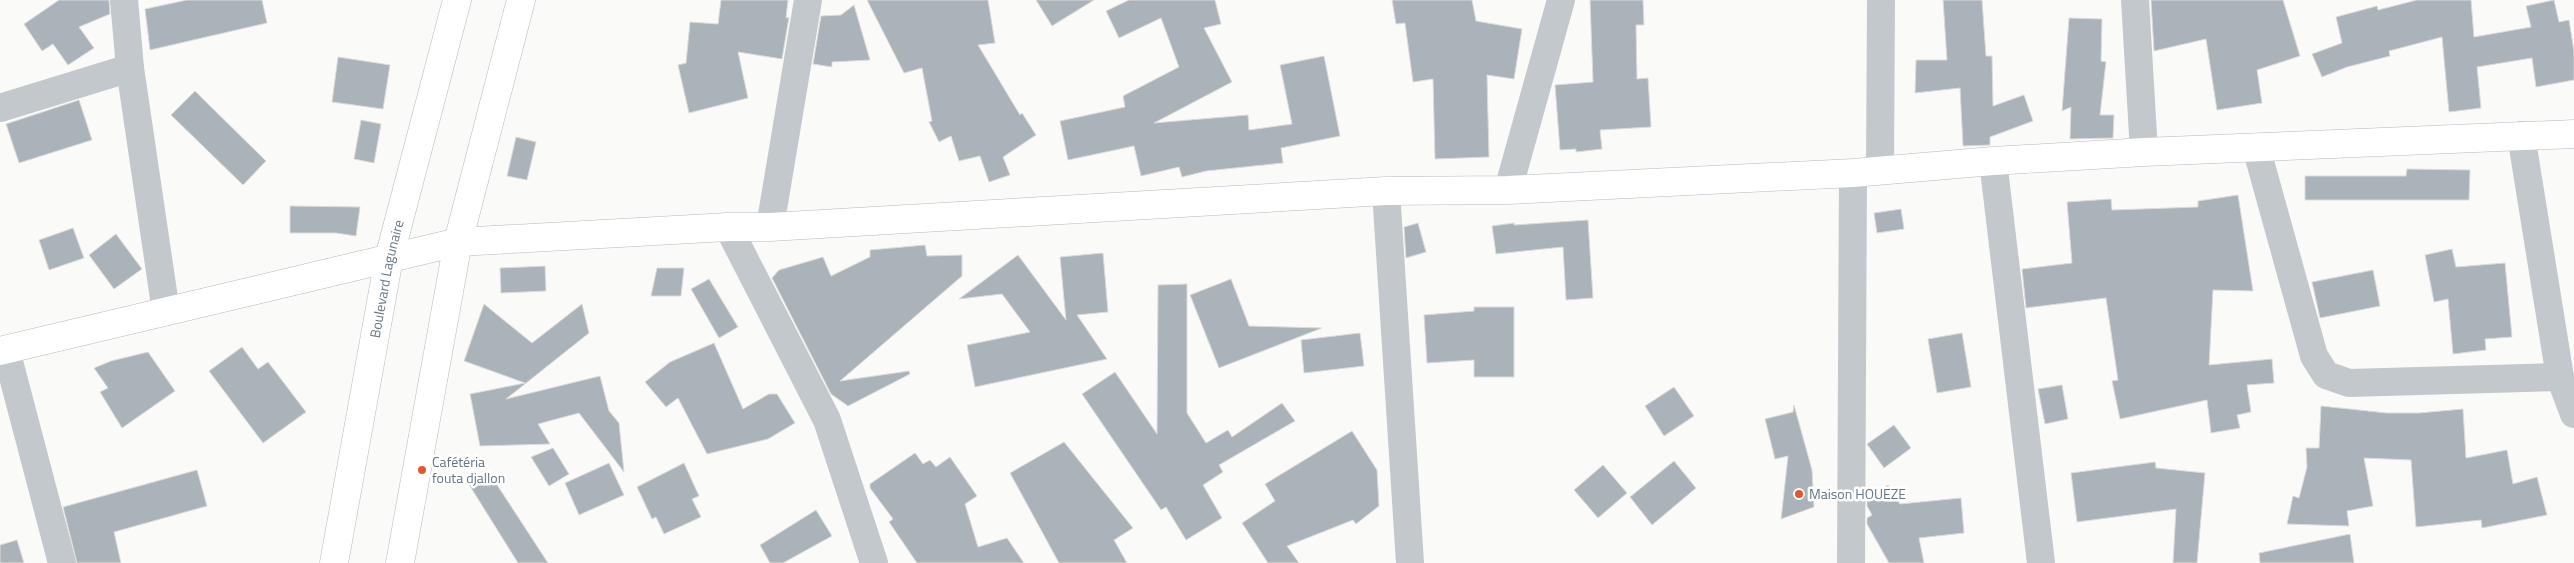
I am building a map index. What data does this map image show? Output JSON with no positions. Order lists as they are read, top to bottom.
{
  "streets": {
    "main road": ["Boulevard Lagunaire"]
  },
  "places": ["Cafétéria fouta djallon", "Maison HOUEZE"]
}
